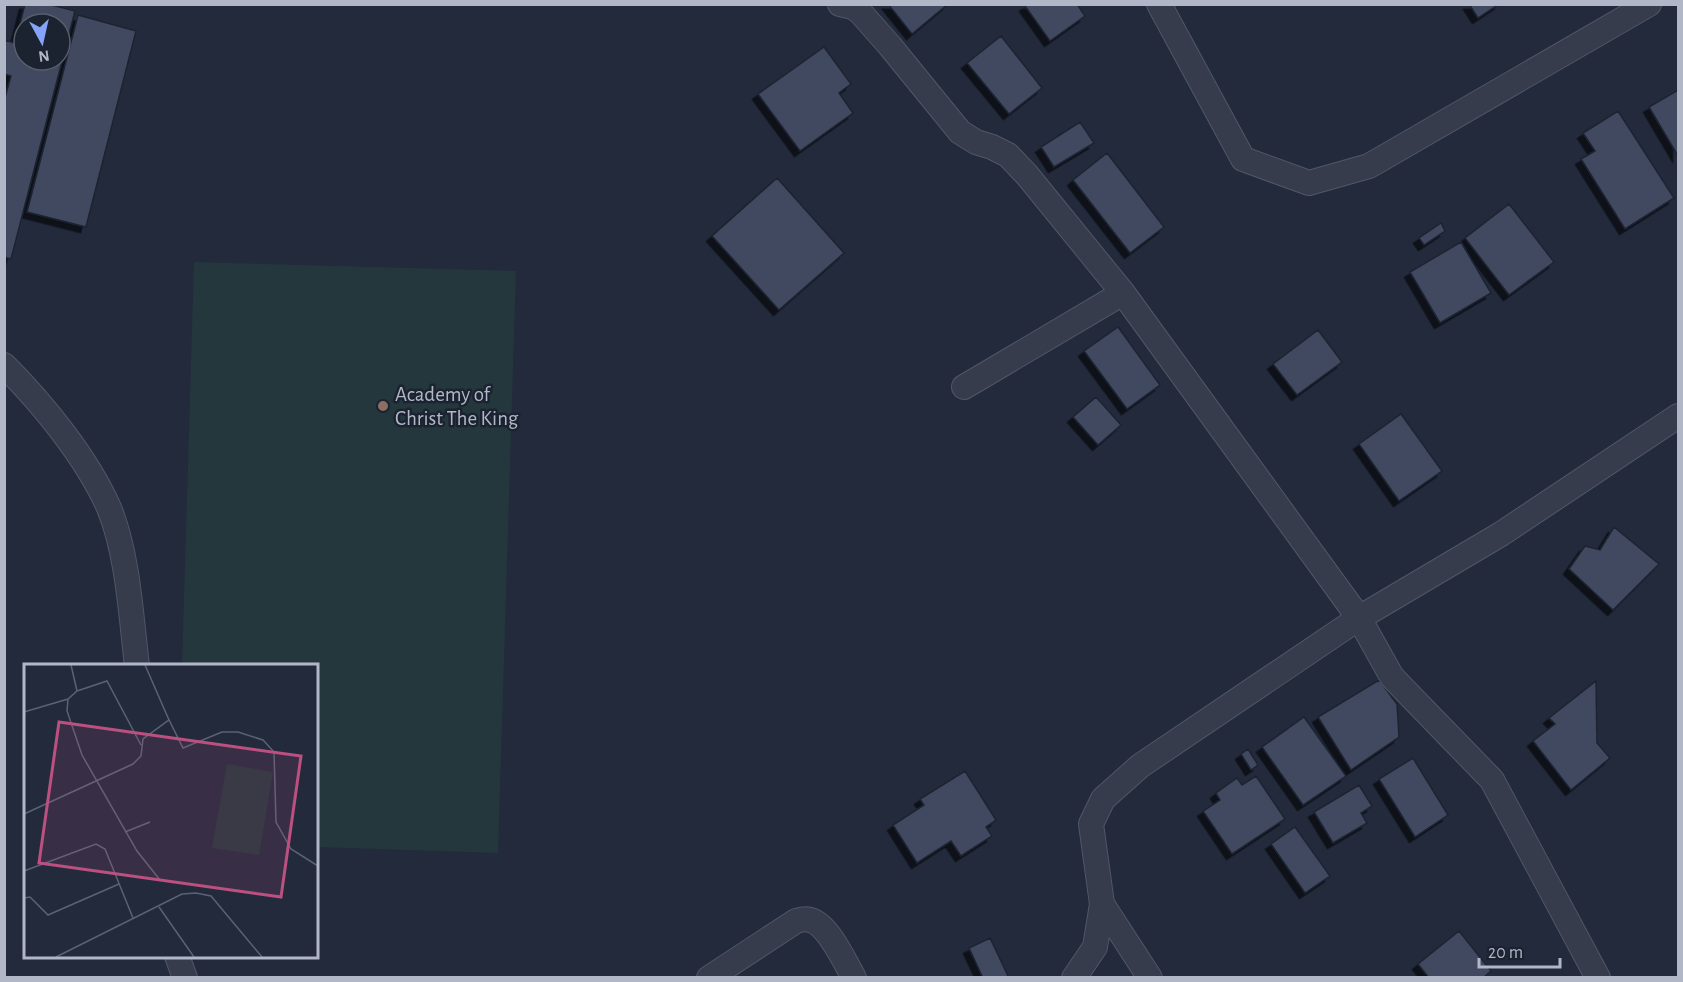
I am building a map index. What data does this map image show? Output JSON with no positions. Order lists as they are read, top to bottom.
{
  "places": ["Academy of Christ The King"],
  "scale_bar": "20 m",
  "north": "bottom"
}
